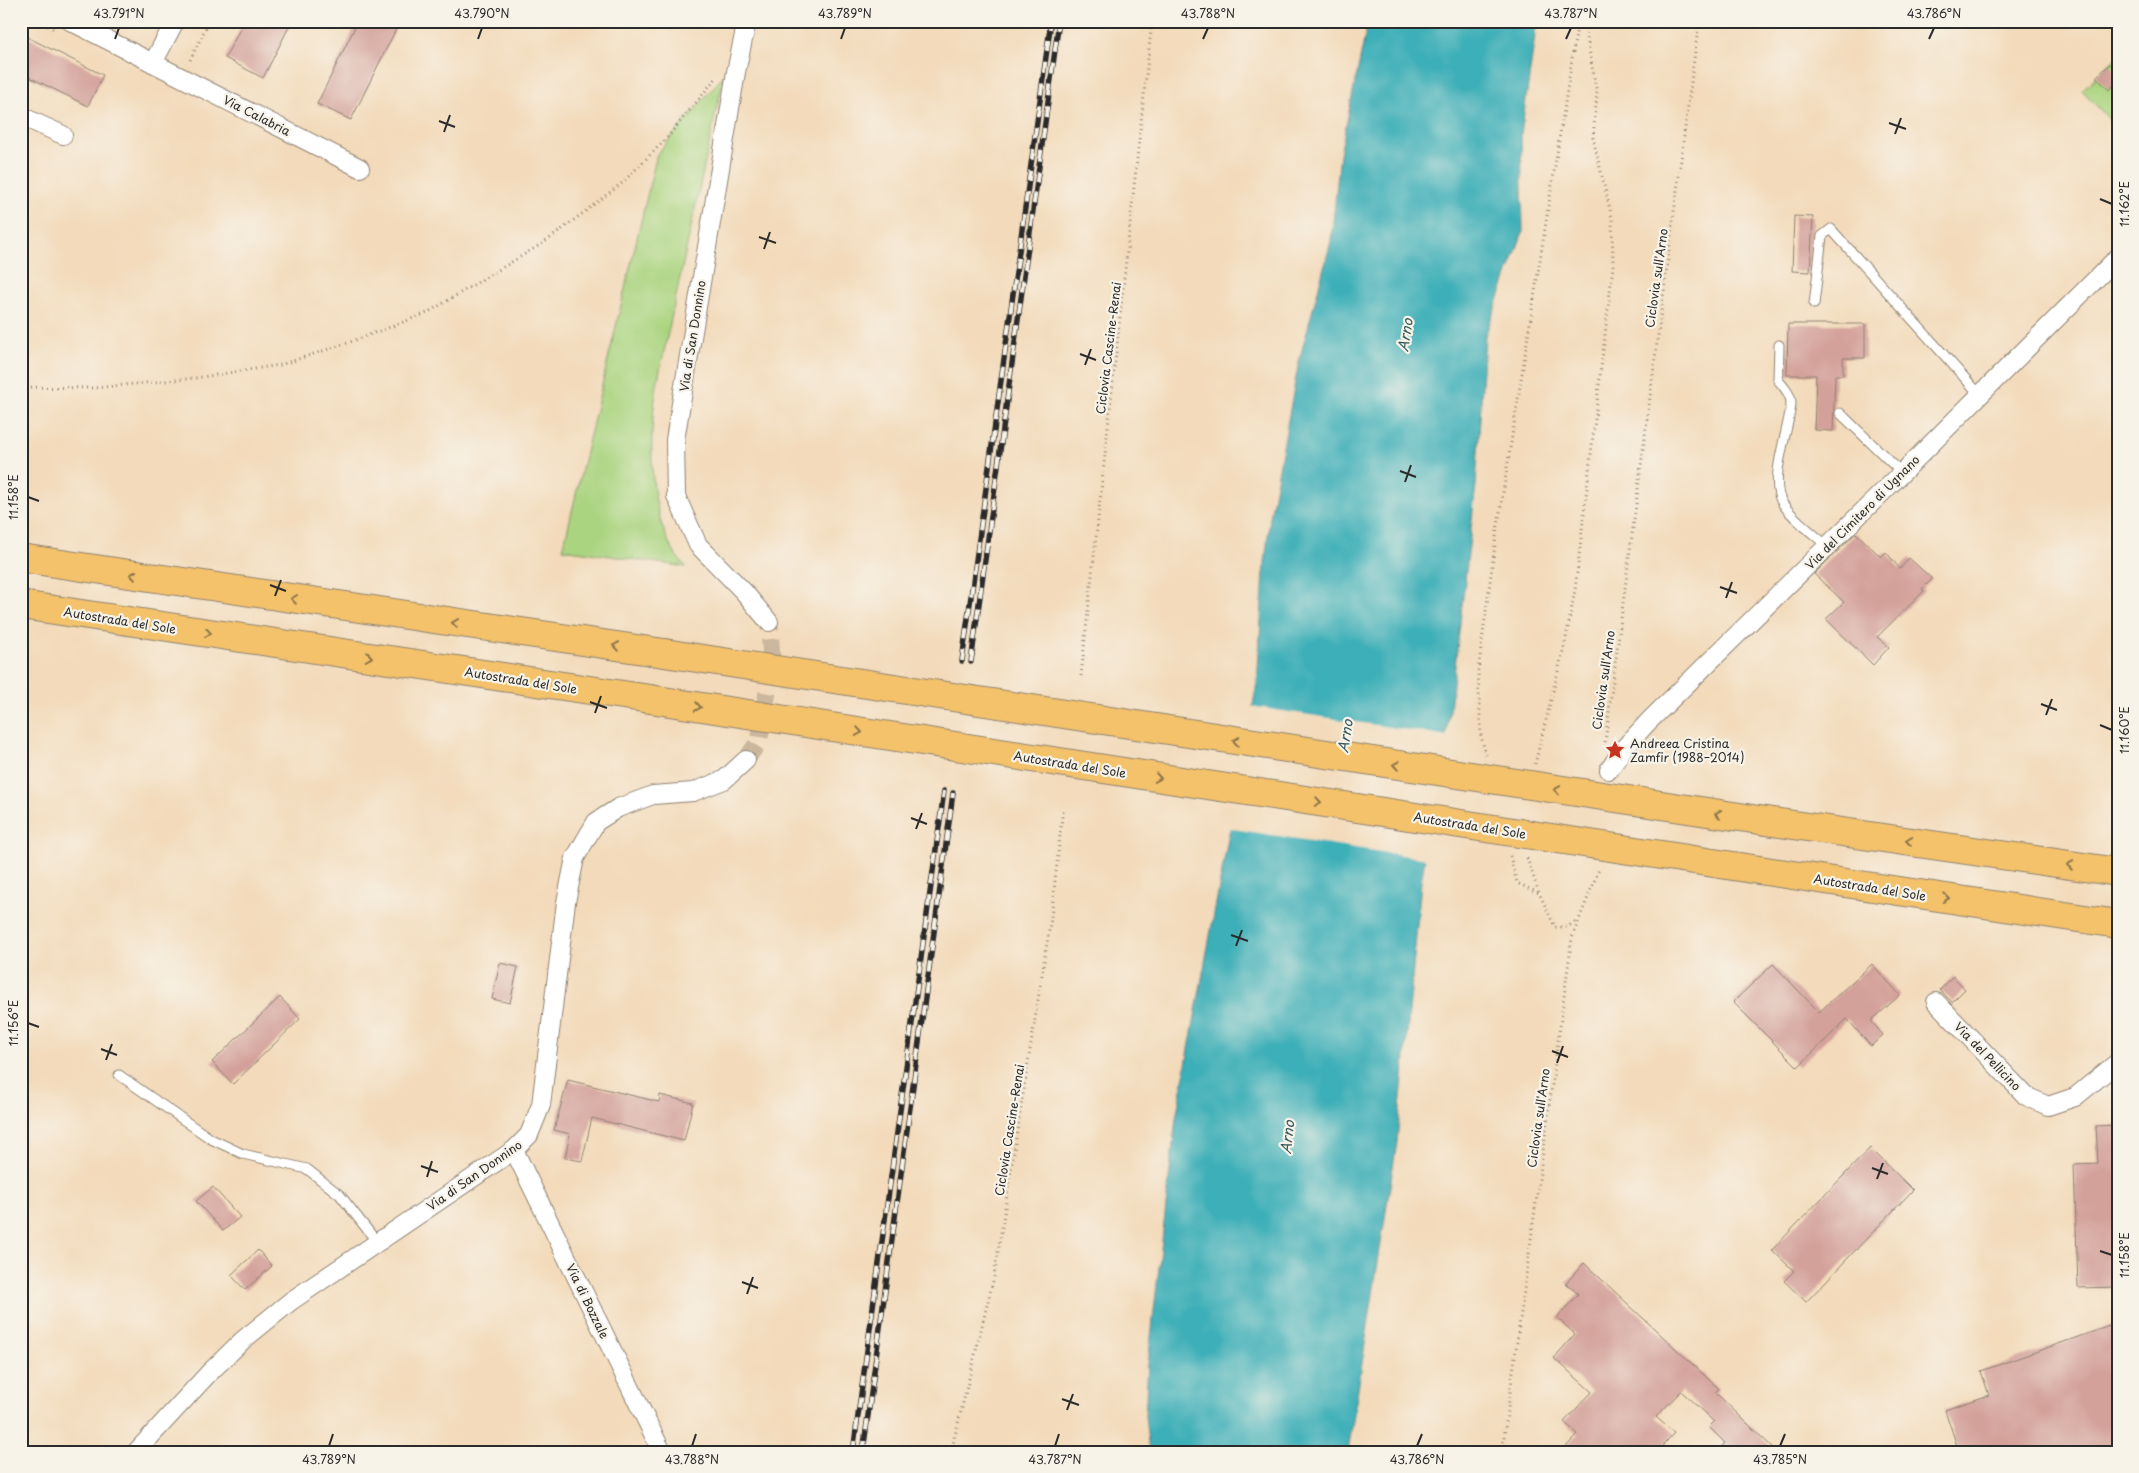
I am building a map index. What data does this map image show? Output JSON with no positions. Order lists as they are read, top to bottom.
{
  "streets": {
    "highway": ["Autostrada del Sole"],
    "street": [
      "Via Calabria",
      "Via di San Donnino",
      "Via del Cimitero di Ugnano",
      "Via del Pellicino",
      "Via di Bozzale"
    ],
    "path": ["Ciclovia sull'Arno", "Ciclovia Cascine-Renai"]
  },
  "crossings": [
    ["Ciclovia sull'Arno", "Via del Cimitero di Ugnano"],
    ["Via di San Donnino", "Via di Bozzale"]
  ],
  "water": ["Arno"],
  "places": {
    "place": ["Andreea Cristina Zamfir (1988–2014)"]
  },
  "coordinates": [
    "43.791°N",
    "43.790°N",
    "43.789°N",
    "43.788°N",
    "43.787°N",
    "43.786°N",
    "11.162°E",
    "11.158°E",
    "11.160°E",
    "11.156°E",
    "43.785°N"
  ]
}
